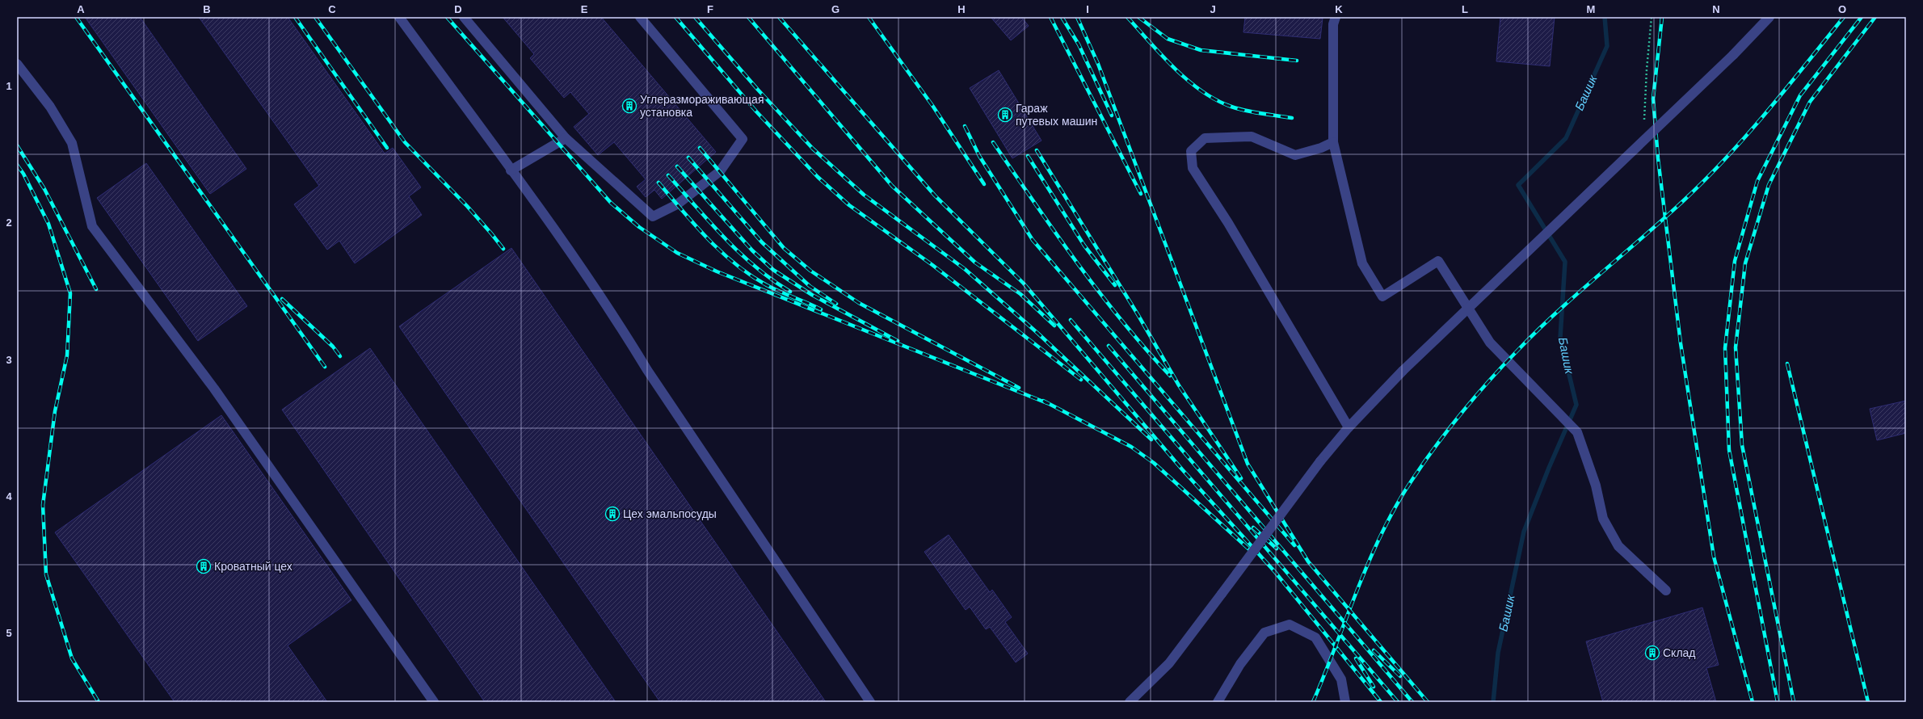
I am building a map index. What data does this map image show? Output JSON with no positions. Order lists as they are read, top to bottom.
{
  "water": ["Башик"],
  "places": {
    "building": [
      "Углеразмораживающая установка",
      "Гараж путевых машин",
      "Цех эмальпосуды",
      "Кроватный цех",
      "Склад"
    ]
  },
  "grid": {
    "columns": [
      "A",
      "B",
      "C",
      "D",
      "E",
      "F",
      "G",
      "H",
      "I",
      "J",
      "K",
      "L",
      "M",
      "N",
      "O"
    ],
    "rows": [
      "1",
      "2",
      "3",
      "4",
      "5"
    ]
  }
}
